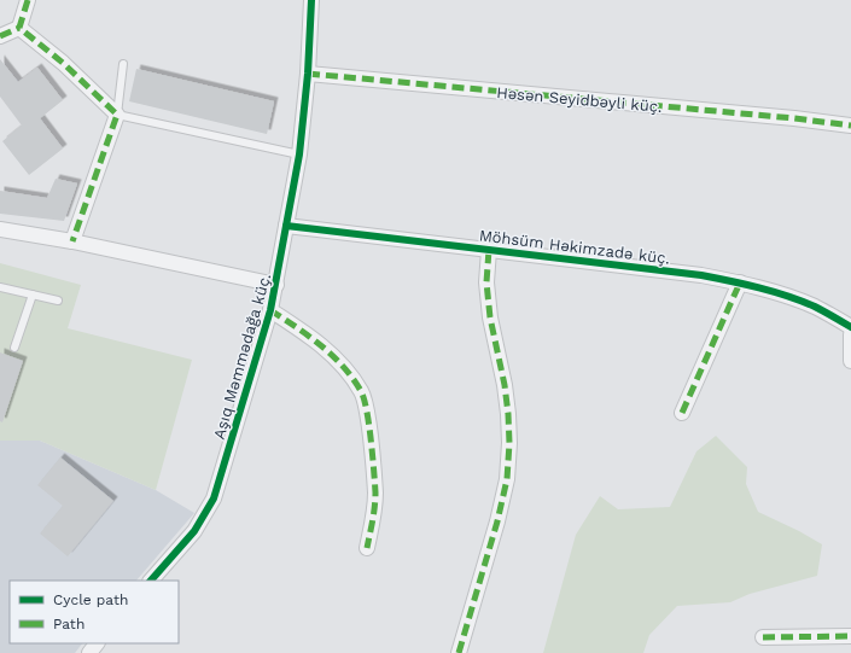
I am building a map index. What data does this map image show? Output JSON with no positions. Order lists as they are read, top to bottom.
{
  "streets": {
    "street": ["Həsən Seyidbəyli küç.", "Möhsüm Həkimzadə küç.", "Aşıq Məmmədağa küç."]
  },
  "crossings": [
    ["Həsən Seyidbəyli küç.", "Aşıq Məmmədağa küç."],
    ["Möhsüm Həkimzadə küç.", "Aşıq Məmmədağa küç."]
  ],
  "legend": ["Cycle path", "Path"]
}
